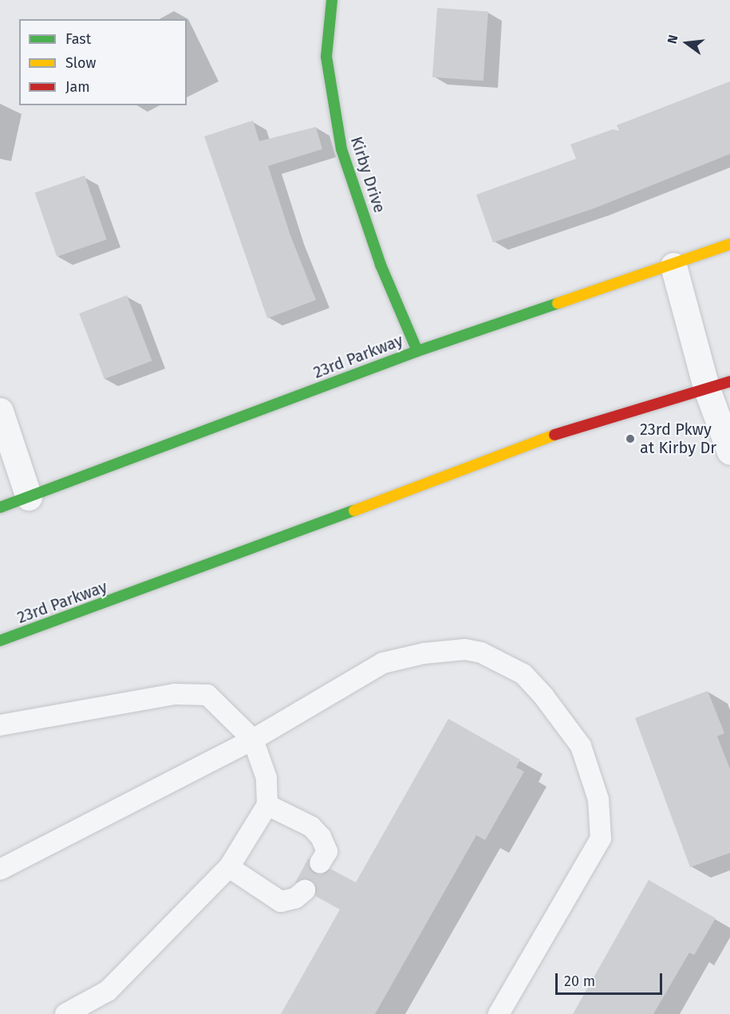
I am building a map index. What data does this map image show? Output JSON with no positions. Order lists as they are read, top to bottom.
{
  "streets": {
    "street": ["Kirby Drive", "23rd Parkway"]
  },
  "crossings": [
    ["Kirby Drive", "23rd Parkway"]
  ],
  "places": ["23rd Pkwy at Kirby Dr"],
  "legend": ["Fast", "Slow", "Jam"],
  "scale_bar": "20 m",
  "north": "left"
}
